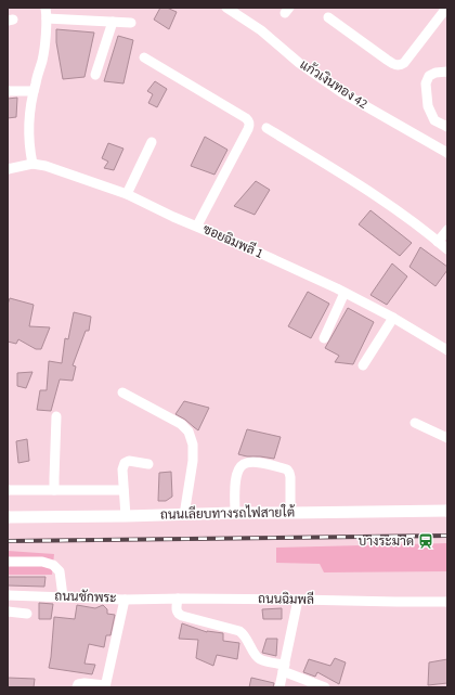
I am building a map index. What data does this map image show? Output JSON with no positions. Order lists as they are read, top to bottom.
{
  "streets": {
    "main road": ["ถนนเลียบทางรถไฟสายใต้"],
    "street": [
      "แก้วเงินทอง 42",
      "ซอยฉิมพลี 1",
      "ถนนชักพระ",
      "ถนนฉิมพลี"
    ]
  },
  "crossings": [
    ["ถนนชักพระ", "ถนนฉิมพลี"]
  ],
  "places": {
    "station": ["บางระมาด"]
  }
}
